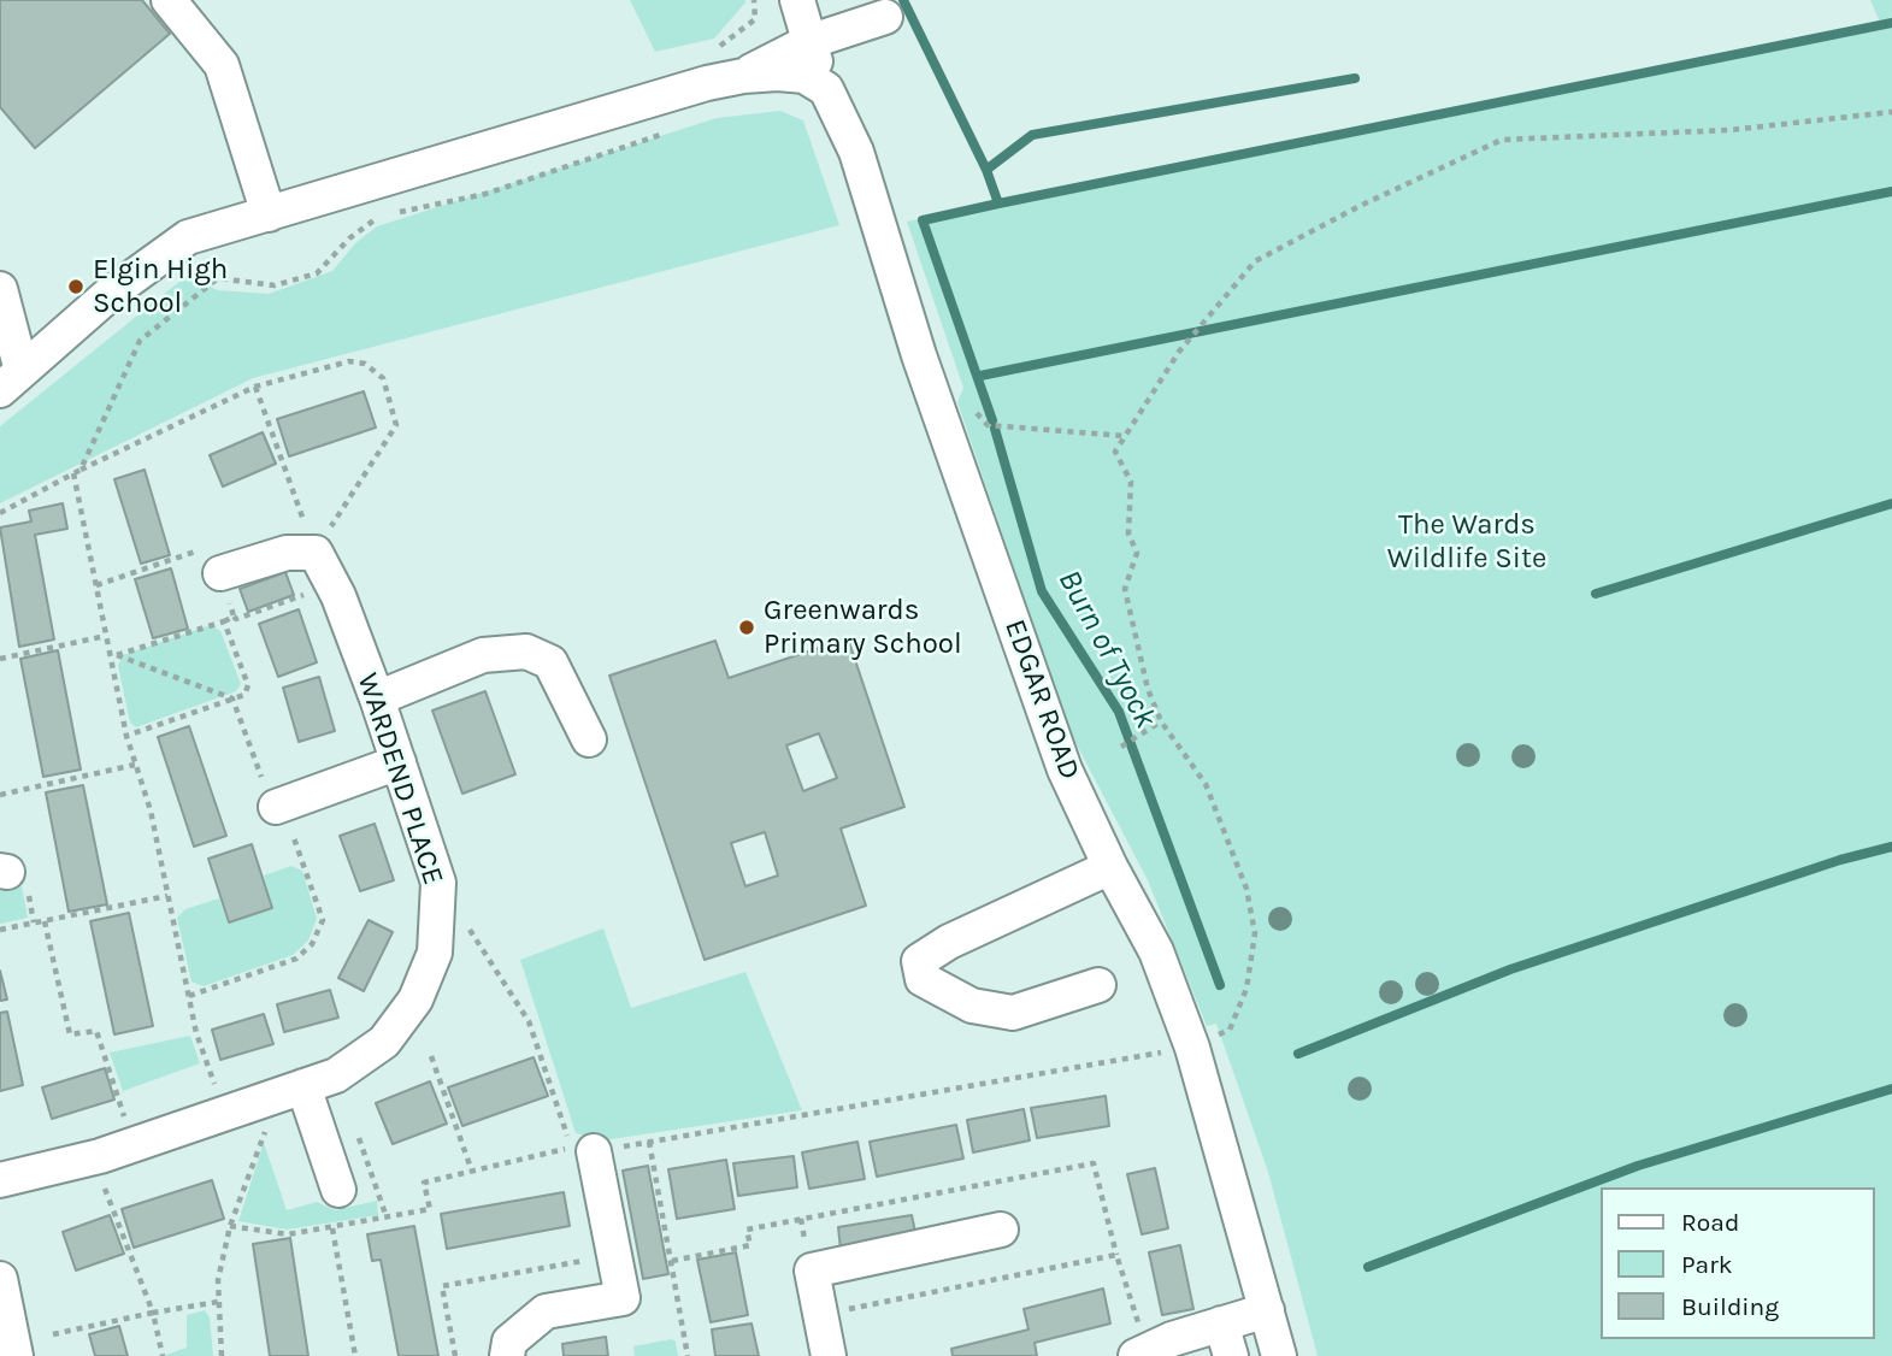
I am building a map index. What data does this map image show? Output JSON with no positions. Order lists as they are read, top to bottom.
{
  "streets": {
    "street": ["EDGAR ROAD", "WARDEND PLACE"]
  },
  "water": ["Burn of Tyock"],
  "parks": ["The Wards Wildlife Site"],
  "places": ["Elgin High School", "Greenwards Primary School"],
  "legend": ["Road", "Park", "Building"]
}
